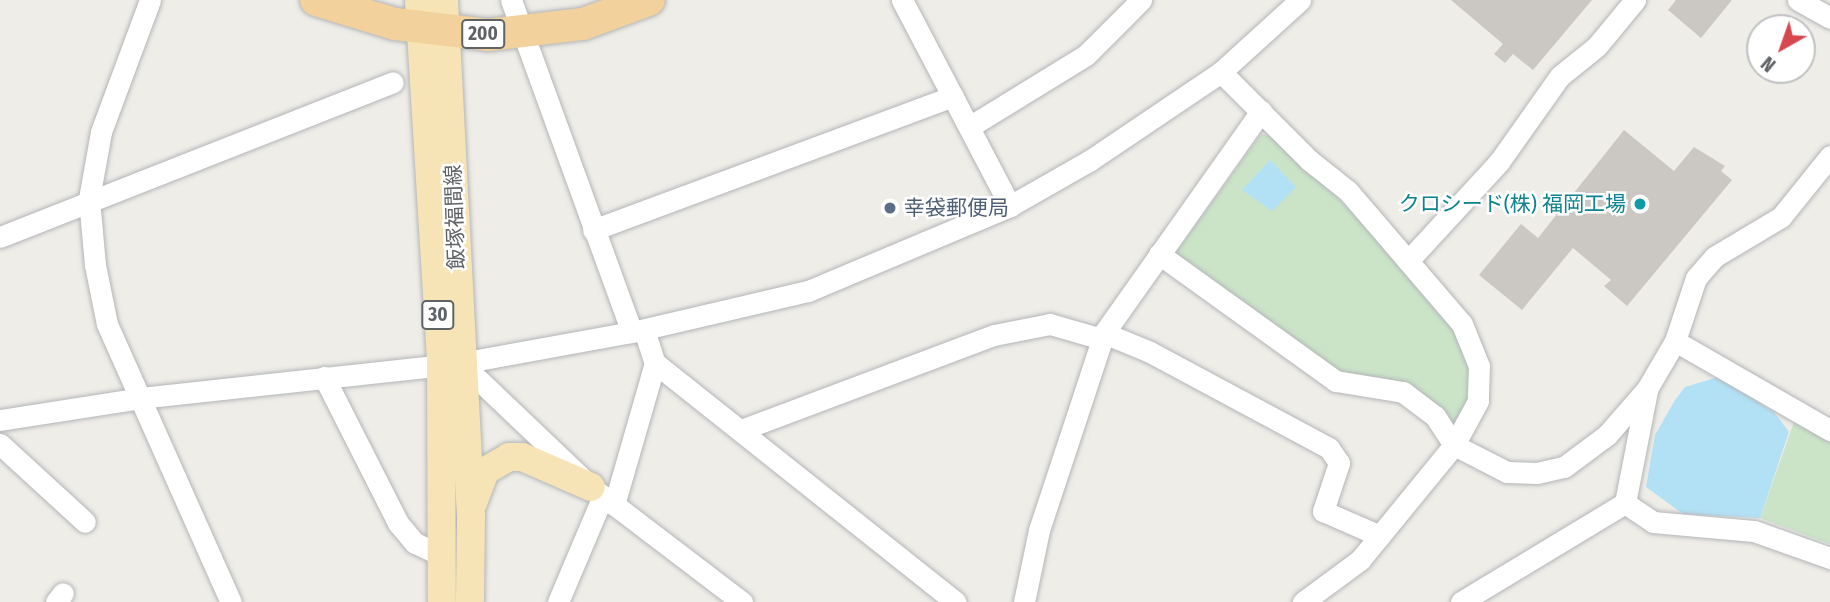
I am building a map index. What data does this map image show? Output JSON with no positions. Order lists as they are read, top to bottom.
{
  "streets": {
    "highway": ["200"],
    "main road": ["飯塚福間線", "30"]
  },
  "crossings": [
    ["200", "飯塚福間線"]
  ],
  "places": ["クロシード(株) 福岡工場", "幸袋郵便局"],
  "north": "bottom left"
}
